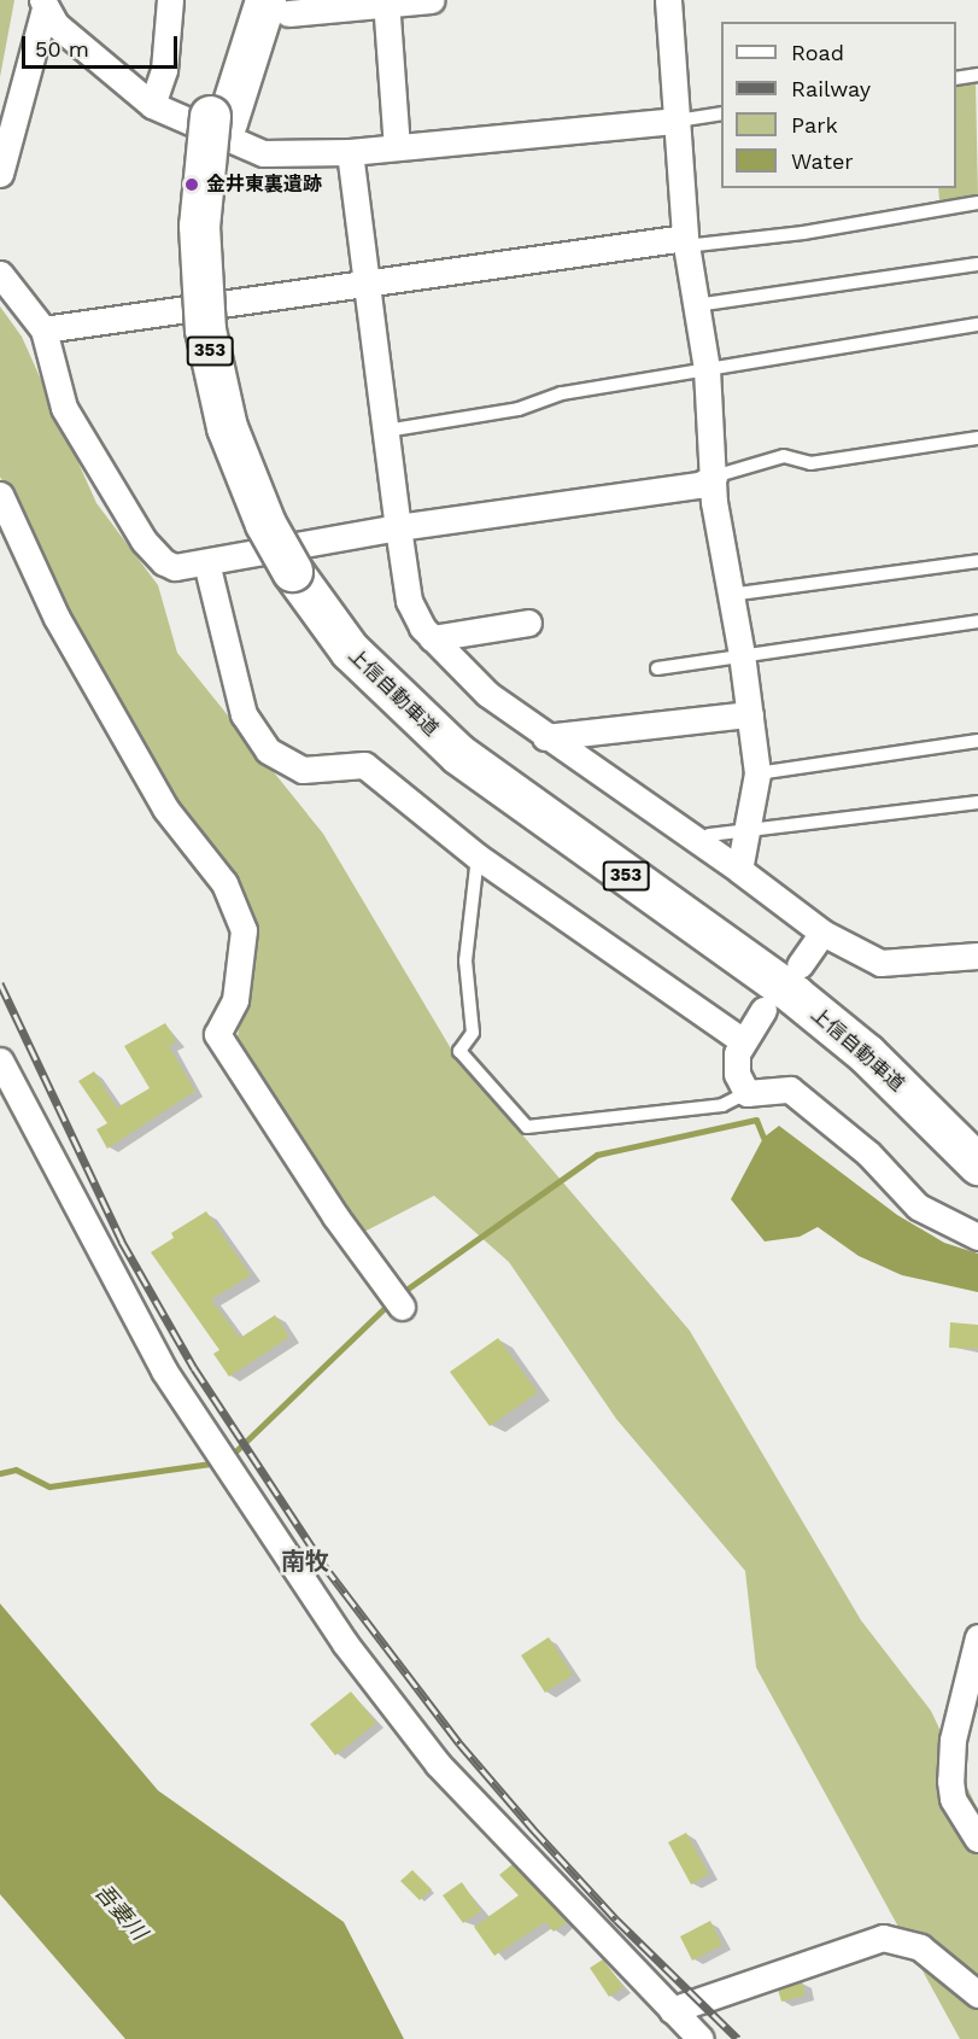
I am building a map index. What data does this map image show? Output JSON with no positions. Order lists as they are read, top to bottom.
{
  "streets": {
    "highway": ["353", "上信自動車道"]
  },
  "districts": ["南牧"],
  "water": ["吾妻川"],
  "places": ["金井東裏遺跡"],
  "legend": [
    "Road",
    "Railway",
    "Park",
    "Water"
  ],
  "scale_bar": "50 m"
}
